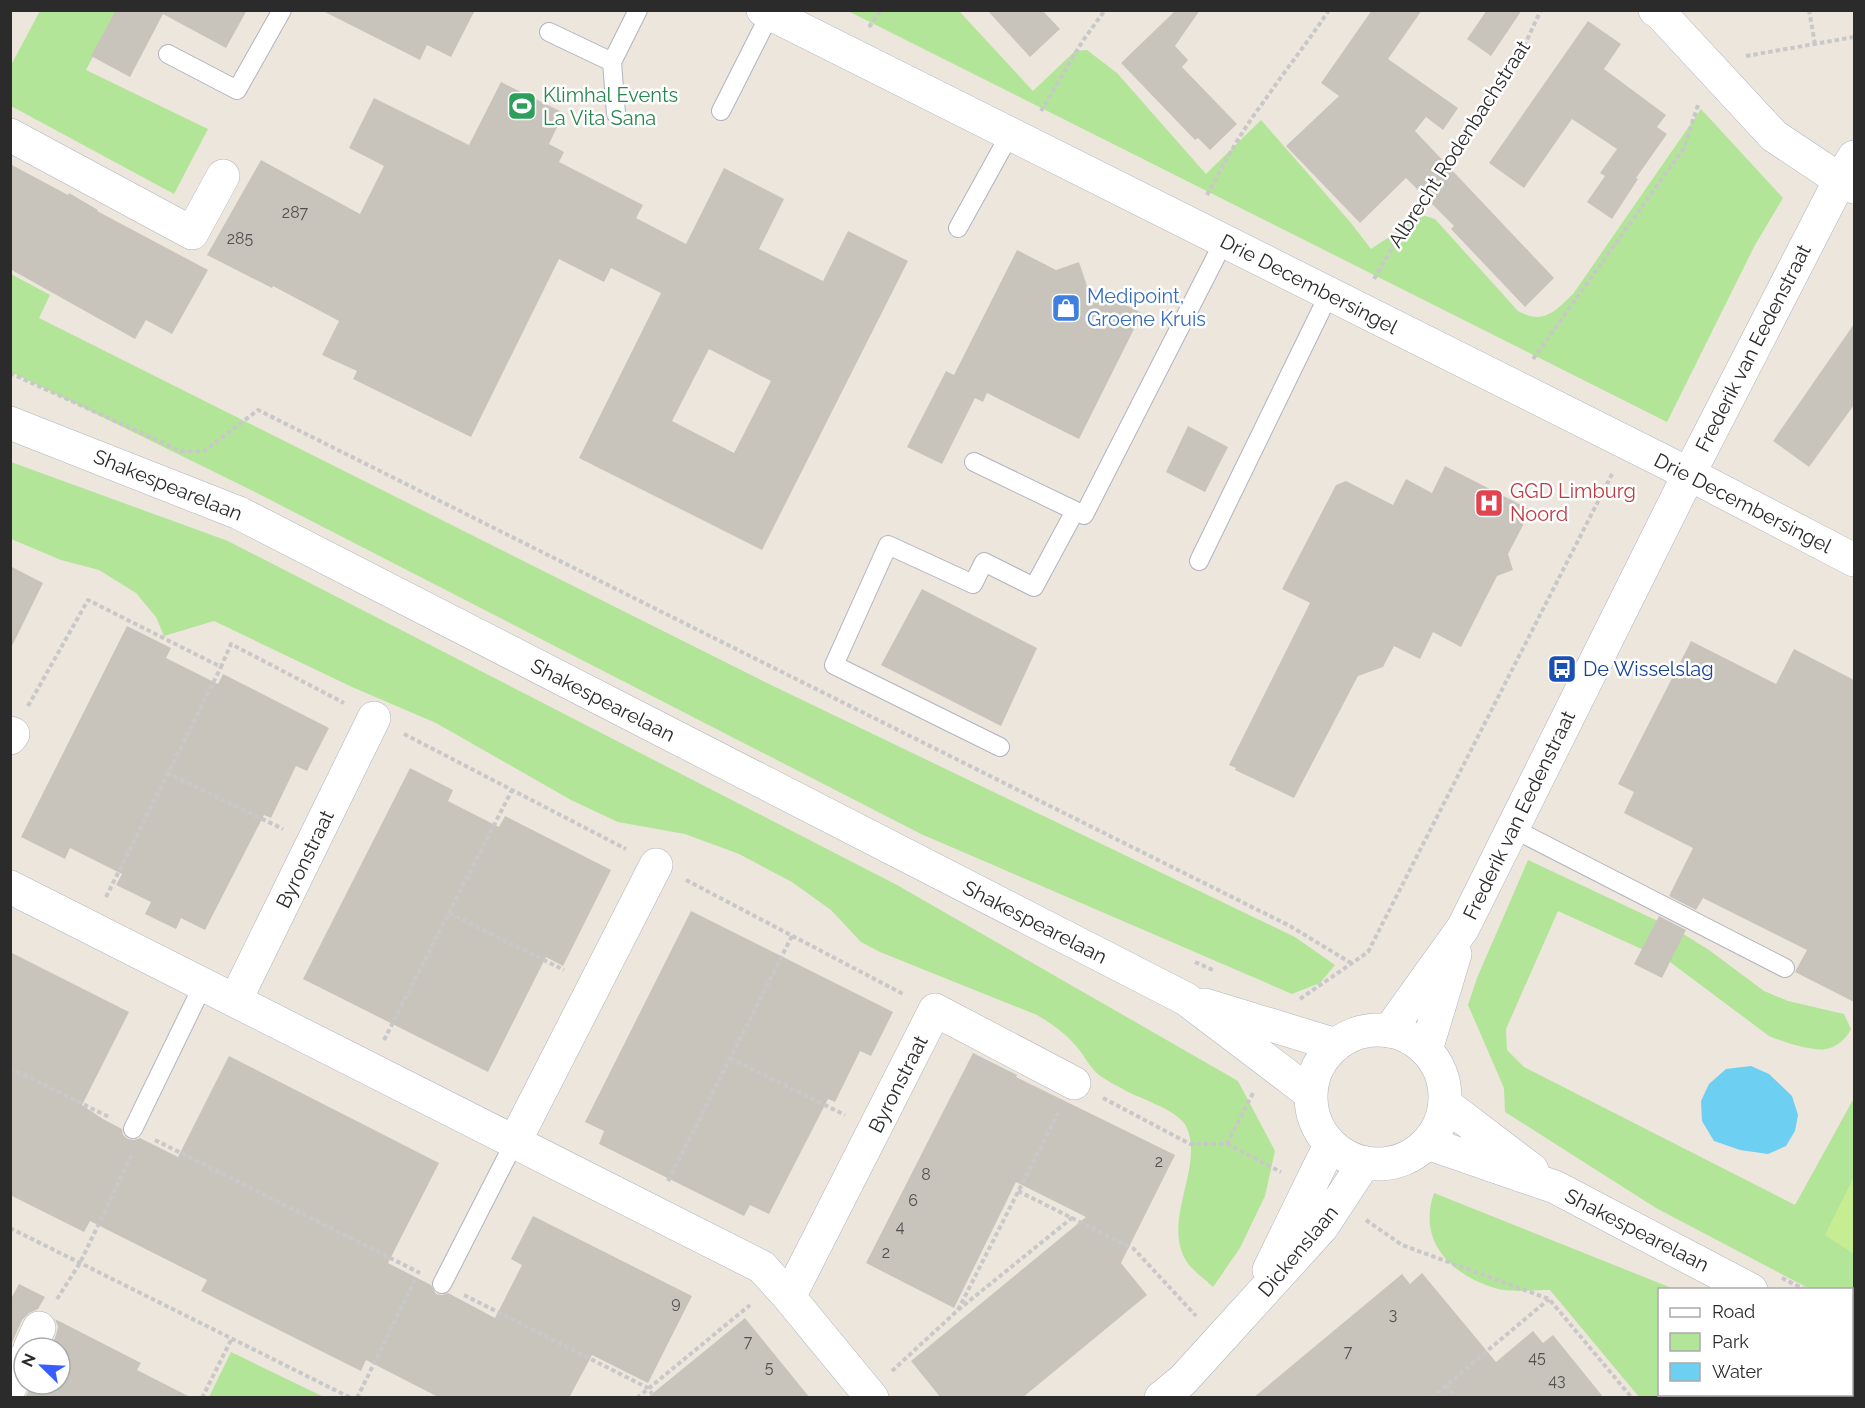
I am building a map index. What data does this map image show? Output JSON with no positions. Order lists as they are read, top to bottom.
{
  "streets": {
    "street": [
      "Drie Decembersingel",
      "Frederik van Eedenstraat",
      "Shakespearelaan",
      "Byronstraat",
      "Dickenslaan"
    ],
    "path": ["Albrecht Rodenbachstraat"]
  },
  "crossings": [
    ["Albrecht Rodenbachstraat", "Drie Decembersingel"],
    ["Drie Decembersingel", "Frederik van Eedenstraat"],
    ["Frederik van Eedenstraat", "Shakespearelaan"],
    ["Frederik van Eedenstraat", "Dickenslaan"],
    ["Shakespearelaan", "Dickenslaan"]
  ],
  "places": {
    "sports": ["Klimhal Events La Vita Sana"],
    "shop": ["Medipoint, Groene Kruis"],
    "hospital": ["GGD Limburg Noord"],
    "bus stop": ["De Wisselslag"]
  },
  "house_numbers": [
    "287",
    "285",
    "2",
    "8",
    "6",
    "4",
    "2",
    "9",
    "3",
    "7",
    "7",
    "45",
    "5",
    "43"
  ],
  "legend": ["Road", "Park", "Water"],
  "north": "top left"
}
